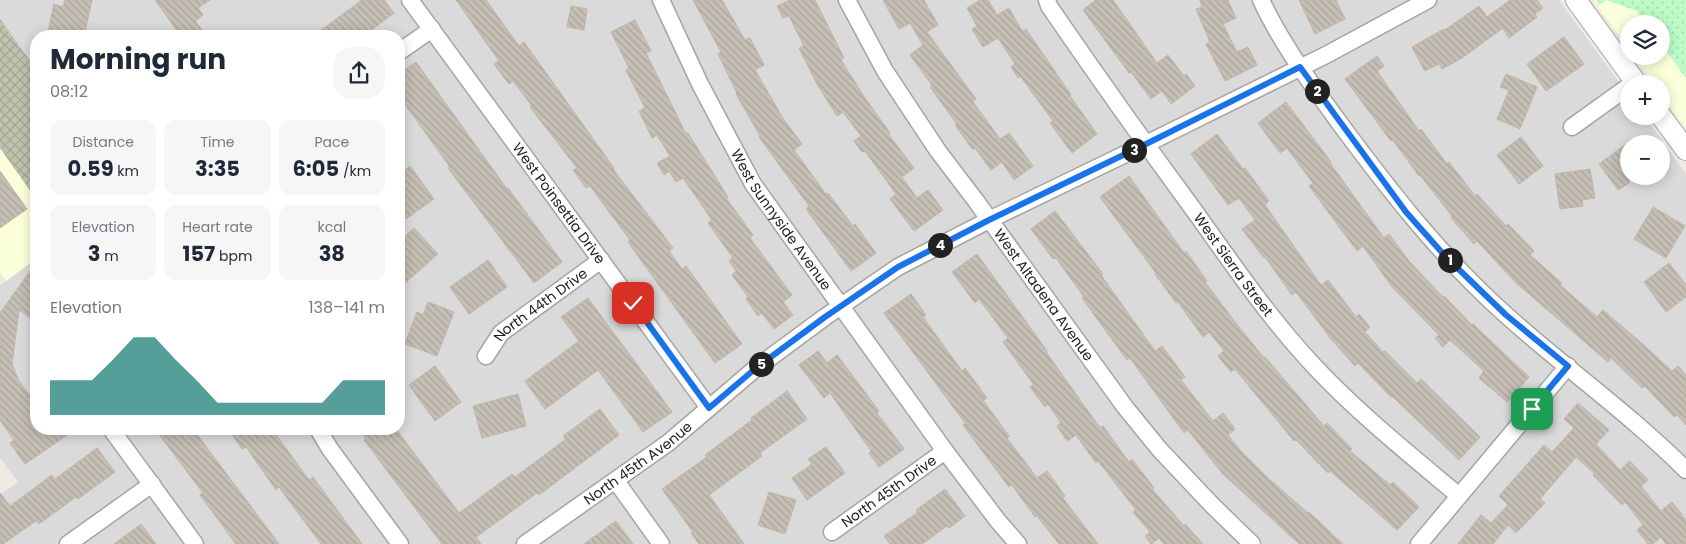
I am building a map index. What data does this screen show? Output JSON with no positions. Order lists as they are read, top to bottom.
{
  "streets": {
    "street": [
      "West Poinsettia Drive",
      "West Sunnyside Avenue",
      "West Sierra Street",
      "West Altadena Avenue",
      "North 44th Drive",
      "North 45th Avenue",
      "North 45th Drive"
    ]
  },
  "crossings": [
    ["West Poinsettia Drive", "North 44th Drive"],
    ["West Poinsettia Drive", "North 45th Avenue"],
    ["West Sunnyside Avenue", "North 45th Avenue"],
    ["West Sunnyside Avenue", "North 45th Drive"],
    ["West Sierra Street", "North 45th Avenue"],
    ["West Altadena Avenue", "North 45th Avenue"]
  ],
  "page": {
    "map_buttons": ["+", "−"],
    "heading": ["Morning run", "08:12"],
    "pins": [
      "2",
      "3",
      "4",
      "1",
      "5"
    ],
    "stats": [
      ["Distance", "0.59 km"],
      ["Time", "3:35"],
      ["Pace", "6:05 /km"],
      ["Elevation", "3 m"],
      ["Heart rate", "157 bpm"],
      ["kcal", "38"]
    ],
    "chart": ["Elevation", "138–141 m"]
  }
}
